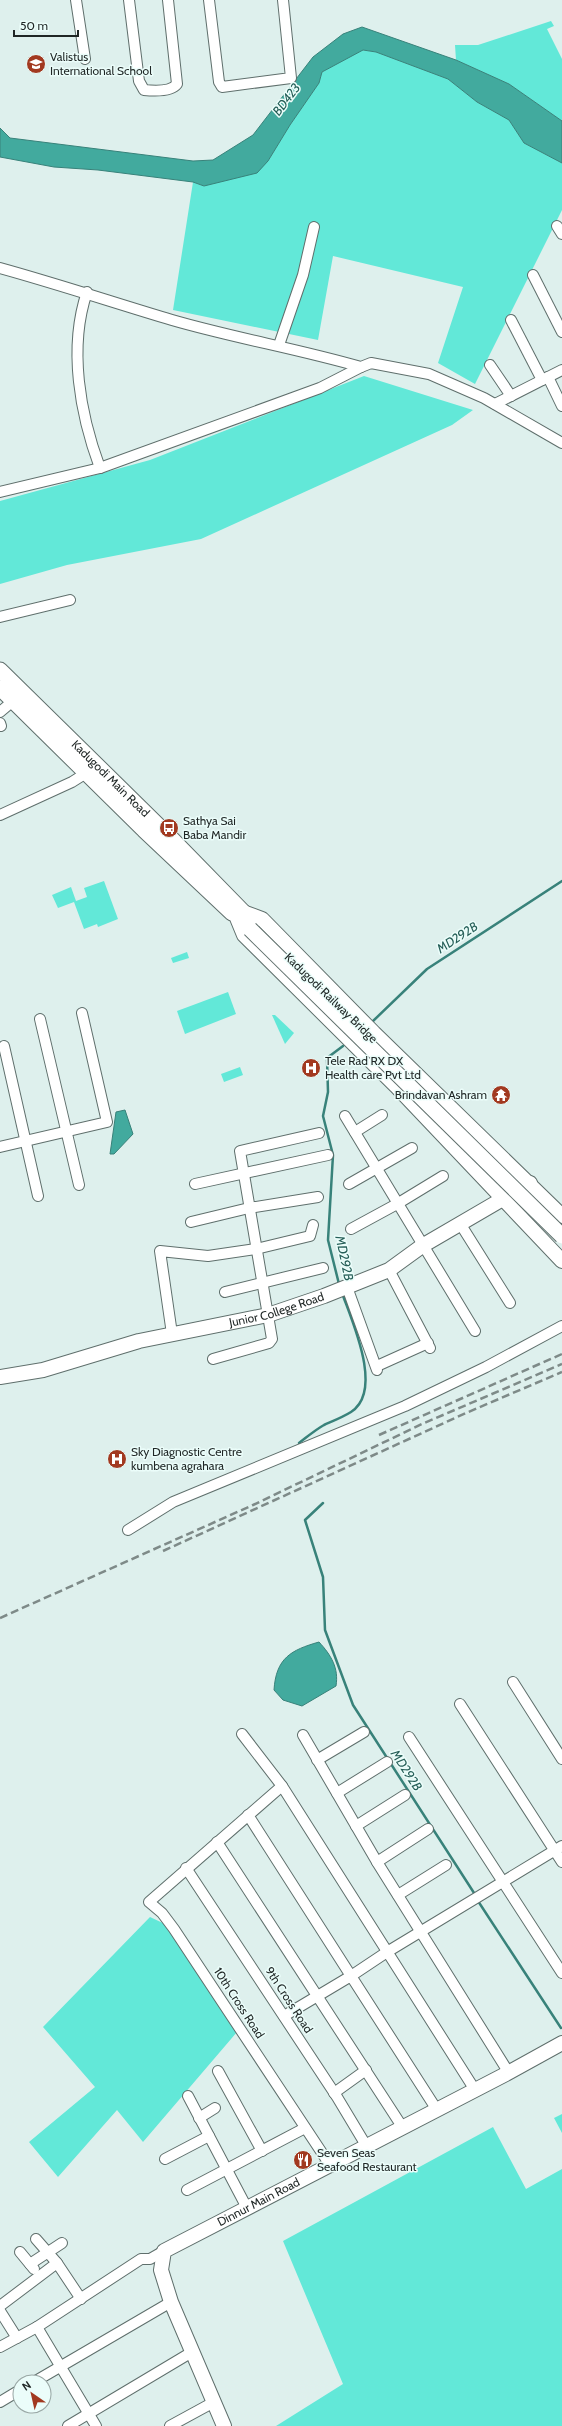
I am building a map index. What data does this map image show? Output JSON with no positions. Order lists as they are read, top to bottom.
{
  "streets": {
    "main road": ["Kadugodi Main Road", "Kadugodi Railway Bridge"],
    "street": [
      "Junior College Road",
      "9th Cross Road",
      "10th Cross Road",
      "Dinnur Main Road"
    ]
  },
  "crossings": [
    ["Kadugodi Main Road", "Kadugodi Railway Bridge"],
    ["9th Cross Road", "10th Cross Road"],
    ["9th Cross Road", "Dinnur Main Road"],
    ["10th Cross Road", "Dinnur Main Road"]
  ],
  "water": ["BD423", "MD292B"],
  "places": {
    "school or university": ["Valistus International School"],
    "bus stop": ["Sathya Sai Baba Mandir"],
    "hospital": ["Tele Rad RX DX Health care Pvt Ltd", "Sky Diagnostic Centre kumbena agrahara"],
    "temple": ["Brindavan Ashram"],
    "restaurant": ["Seven Seas Seafood Restaurant"]
  },
  "scale_bar": "50 m",
  "north": "top left"
}
